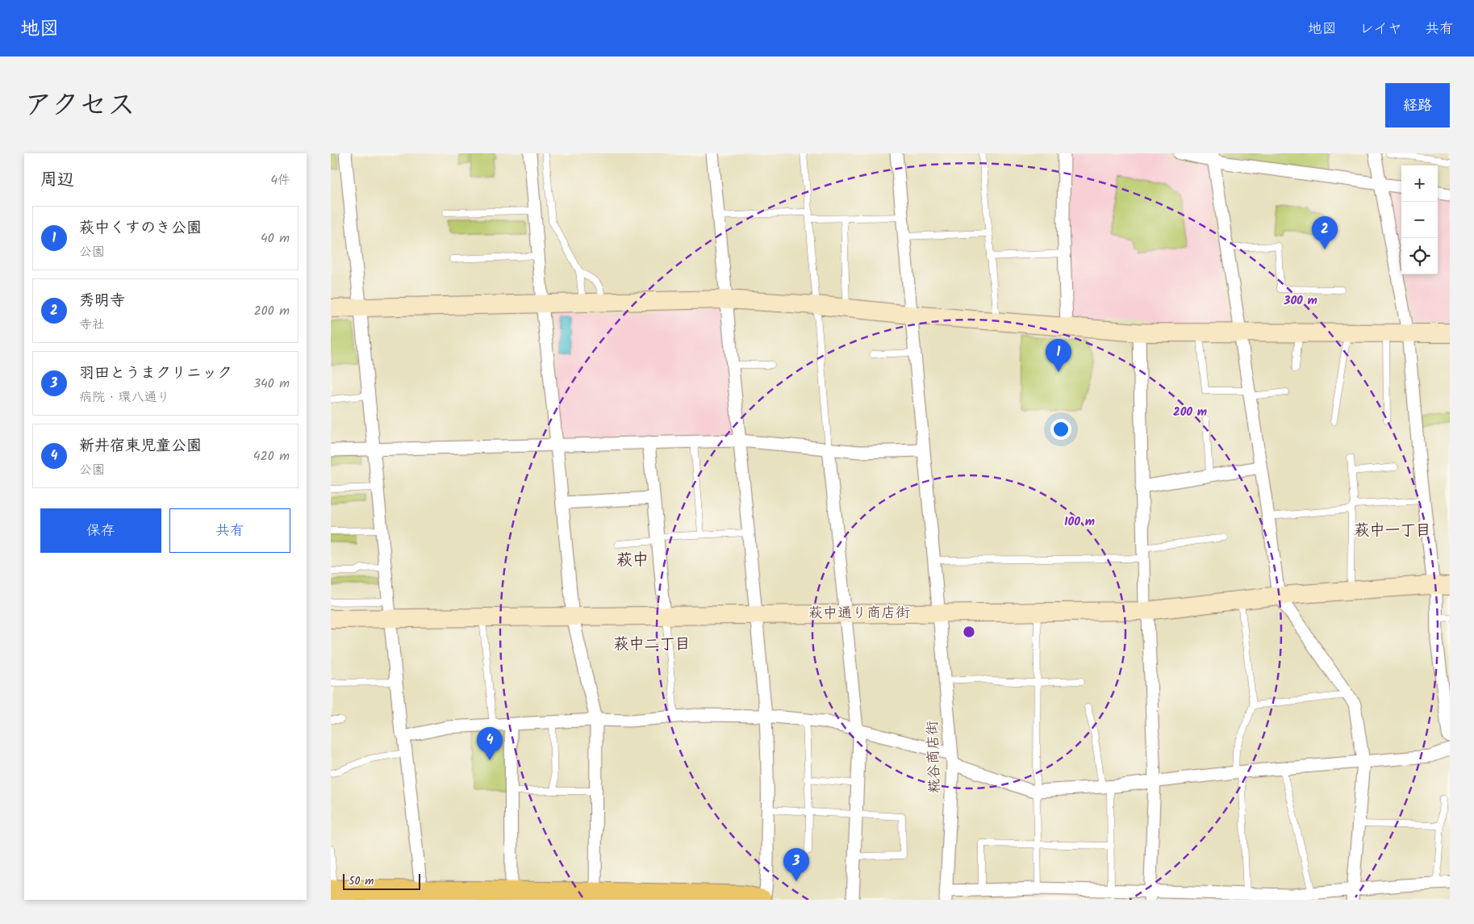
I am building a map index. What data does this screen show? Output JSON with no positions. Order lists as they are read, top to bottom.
{
  "streets": {
    "street": ["萩中通り商店街", "糀谷商店街"]
  },
  "crossings": [
    ["萩中通り商店街", "糀谷商店街"]
  ],
  "districts": ["萩中一丁目", "萩中", "萩中二丁目"],
  "scale_bar": "50 m",
  "page": {
    "header": "地図",
    "nav": ["地図", "レイヤ", "共有"],
    "title": "アクセス",
    "buttons": [
      "経路",
      ["保存", "共有"]
    ],
    "heading": ["周辺", "4件"],
    "map_buttons": ["+", "−"],
    "list": [
      {
        "mark": "1",
        "name": "萩中くすのき公園",
        "note": "公園",
        "value": "40 m"
      },
      {
        "mark": "2",
        "name": "秀明寺",
        "note": "寺社",
        "value": "200 m"
      },
      {
        "mark": "3",
        "name": "羽田とうまクリニック",
        "note": "病院 · 環八通り",
        "value": "340 m"
      },
      {
        "mark": "4",
        "name": "新井宿東児童公園",
        "note": "公園",
        "value": "420 m"
      }
    ],
    "pins": [
      "2",
      "1",
      "4",
      "3"
    ],
    "scale": "50 m"
  },
  "rings": ["300 m", "200 m", "100 m"]
}
